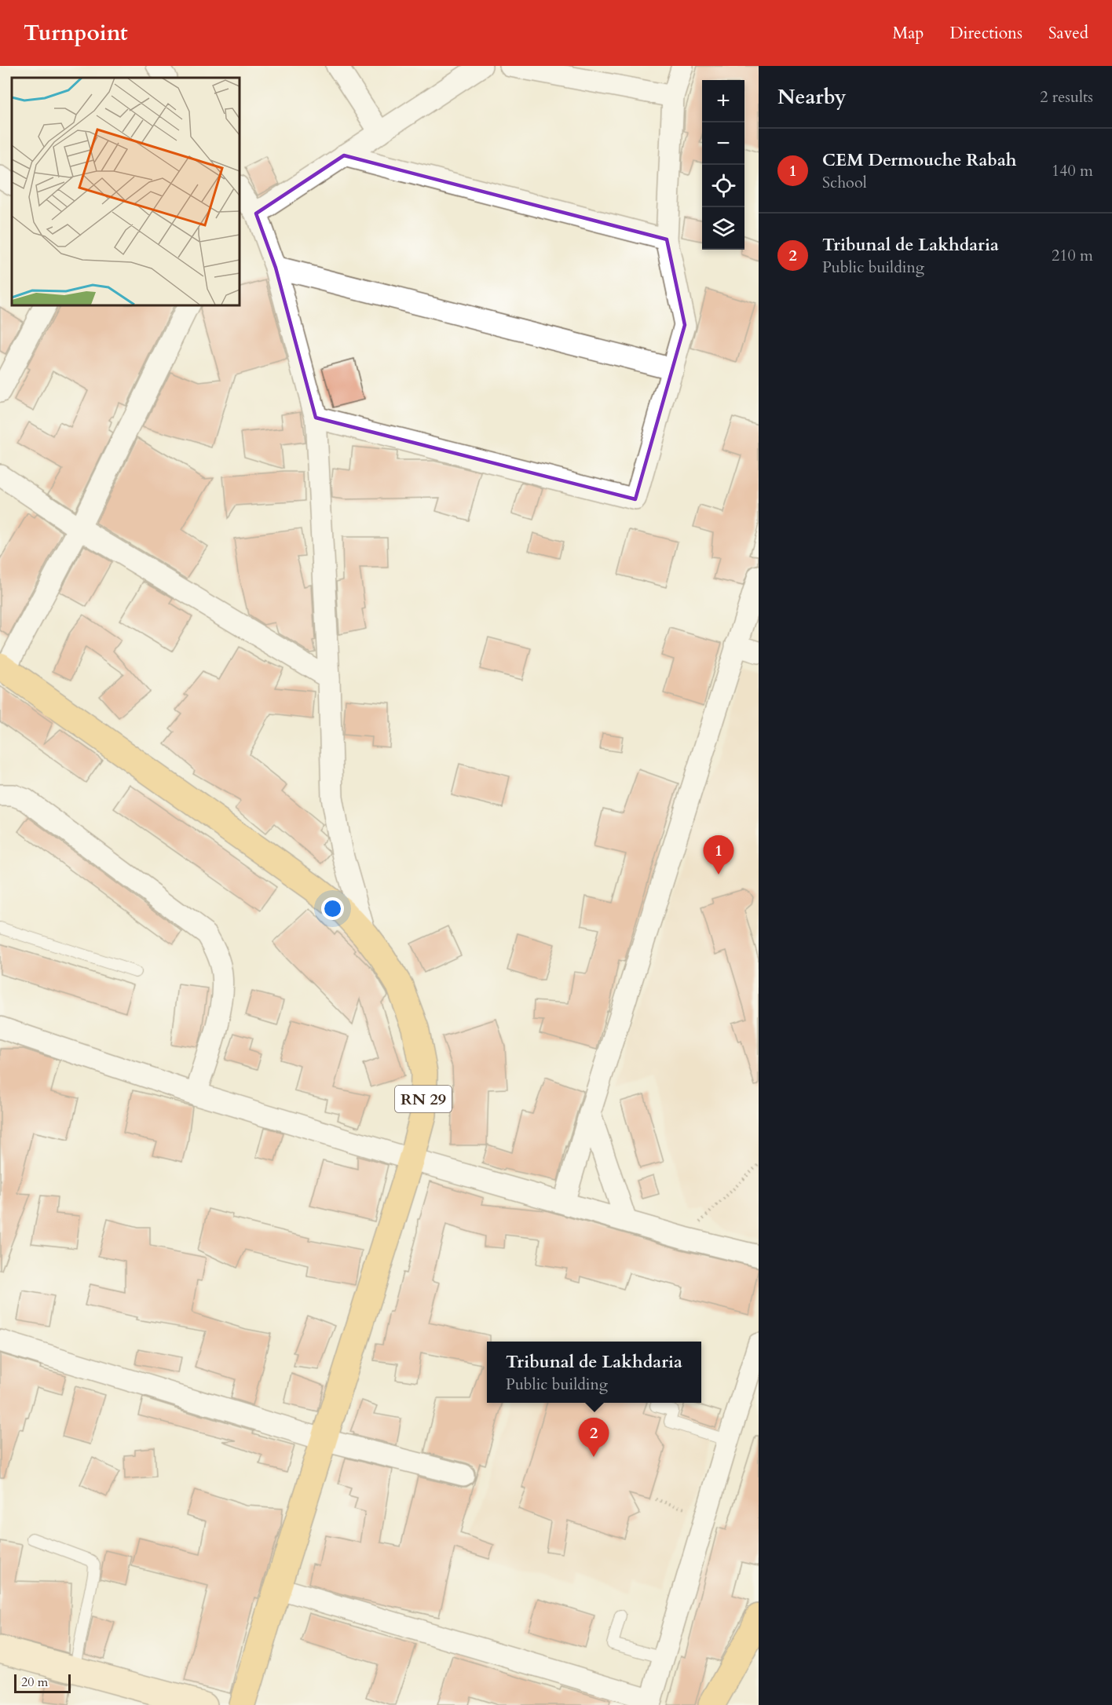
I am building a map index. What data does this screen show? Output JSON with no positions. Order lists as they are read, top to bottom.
{
  "streets": {
    "main road": ["RN 29"]
  },
  "scale_bar": "20 m",
  "page": {
    "header": "Turnpoint",
    "nav": ["Map", "Directions", "Saved"],
    "heading": ["Nearby", "2 results"],
    "map_buttons": ["+", "−"],
    "list": [
      {
        "mark": "1",
        "name": "CEM Dermouche Rabah",
        "note": "School",
        "value": "140 m"
      },
      {
        "mark": "2",
        "name": "Tribunal de Lakhdaria",
        "note": "Public building",
        "value": "210 m"
      }
    ],
    "pins": ["1", "2"],
    "popup": ["Tribunal de Lakhdaria", "Public building"],
    "scale": "20 m"
  }
}
